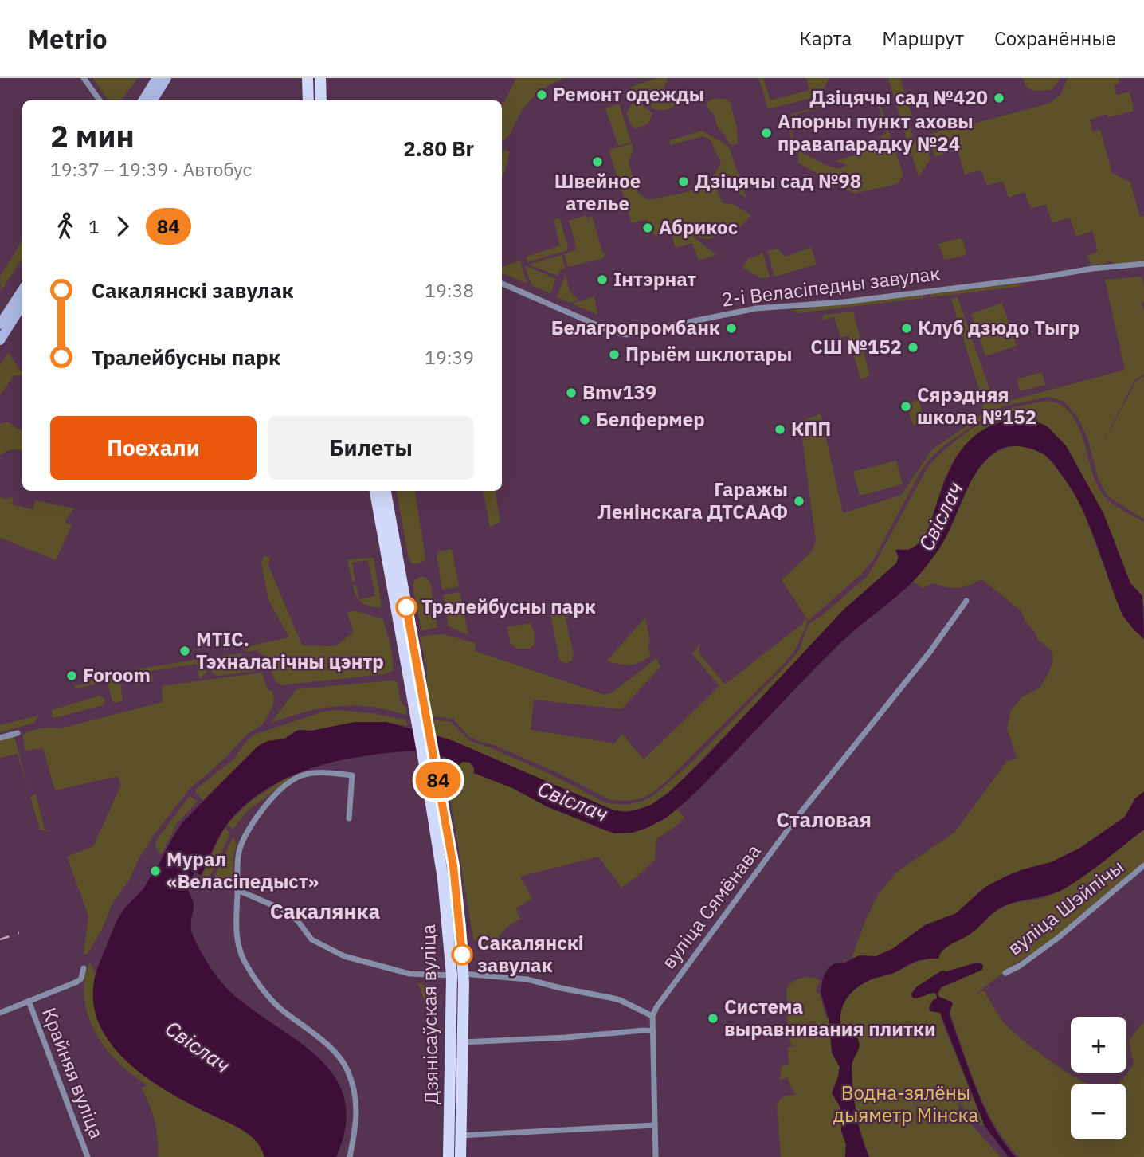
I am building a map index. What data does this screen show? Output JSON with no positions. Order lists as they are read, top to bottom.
{
  "streets": {
    "main road": ["Дзянісаўская вуліца"],
    "street": [
      "2-і Веласіпедны завулак",
      "вуліца Сямёнава",
      "вуліца Шэйпічы",
      "Крайняя вуліца"
    ]
  },
  "districts": ["Сталовая", "Сакалянка"],
  "water": ["Свіслач"],
  "parks": ["Водна-зялёны дыяметр Мінска"],
  "places": [
    "Ремонт одежды",
    "Дзіцячы сад №420",
    "Апорны пункт аховы правапарадку №24",
    "Швейное ателье",
    "Дзіцячы сад №98",
    "Абрикос",
    "Інтэрнат",
    "Белагропромбанк",
    "Клуб дзюдо Тыгр",
    "СШ №152",
    "Прыём шклотары",
    "Bmv139",
    "Сярэдняя школа №152",
    "Белфермер",
    "КПП",
    "Гаражы Ленінскага ДТСААФ",
    "Тралейбусны парк",
    "МТІС. Тэхналагічны цэнтр",
    "Foroom",
    "Мурал «Веласіпедыст»",
    "Сакалянскі завулак",
    "Система выравнивания плитки"
  ],
  "lines": ["bus line 84"],
  "page": {
    "header": "Metrio",
    "nav": ["Карта", "Маршрут", "Сохранённые"],
    "on_map": "84",
    "heading": ["2 мин", "19:37 – 19:39 · Автобус", "2.80 Br"],
    "legs": ["1", "84"],
    "list": [
      {
        "name": "Сакалянскі завулак",
        "value": "19:38"
      },
      {
        "name": "Тралейбусны парк",
        "value": "19:39"
      }
    ],
    "buttons": ["Поехали", "Билеты"],
    "map_buttons": ["+", "−"]
  }
}
